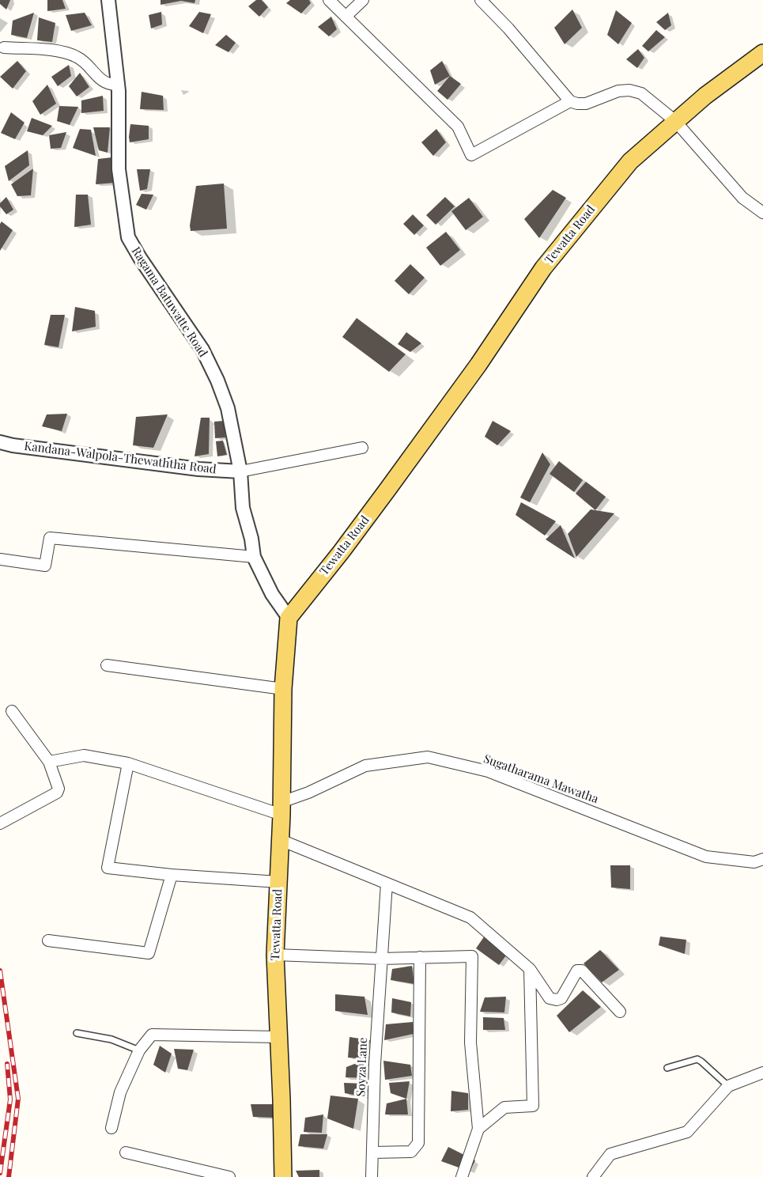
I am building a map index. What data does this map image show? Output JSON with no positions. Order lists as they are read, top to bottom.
{
  "streets": {
    "main road": ["Tewatta Road"],
    "street": [
      "Ragama Batuwatte Road",
      "Kandana-Walpola-Thewaththa Road",
      "Sugatharama Mawatha",
      "Soyza Lane"
    ]
  },
  "crossings": [
    ["Tewatta Road", "Ragama Batuwatte Road"],
    ["Tewatta Road", "Sugatharama Mawatha"],
    ["Ragama Batuwatte Road", "Kandana-Walpola-Thewaththa Road"]
  ]
}
